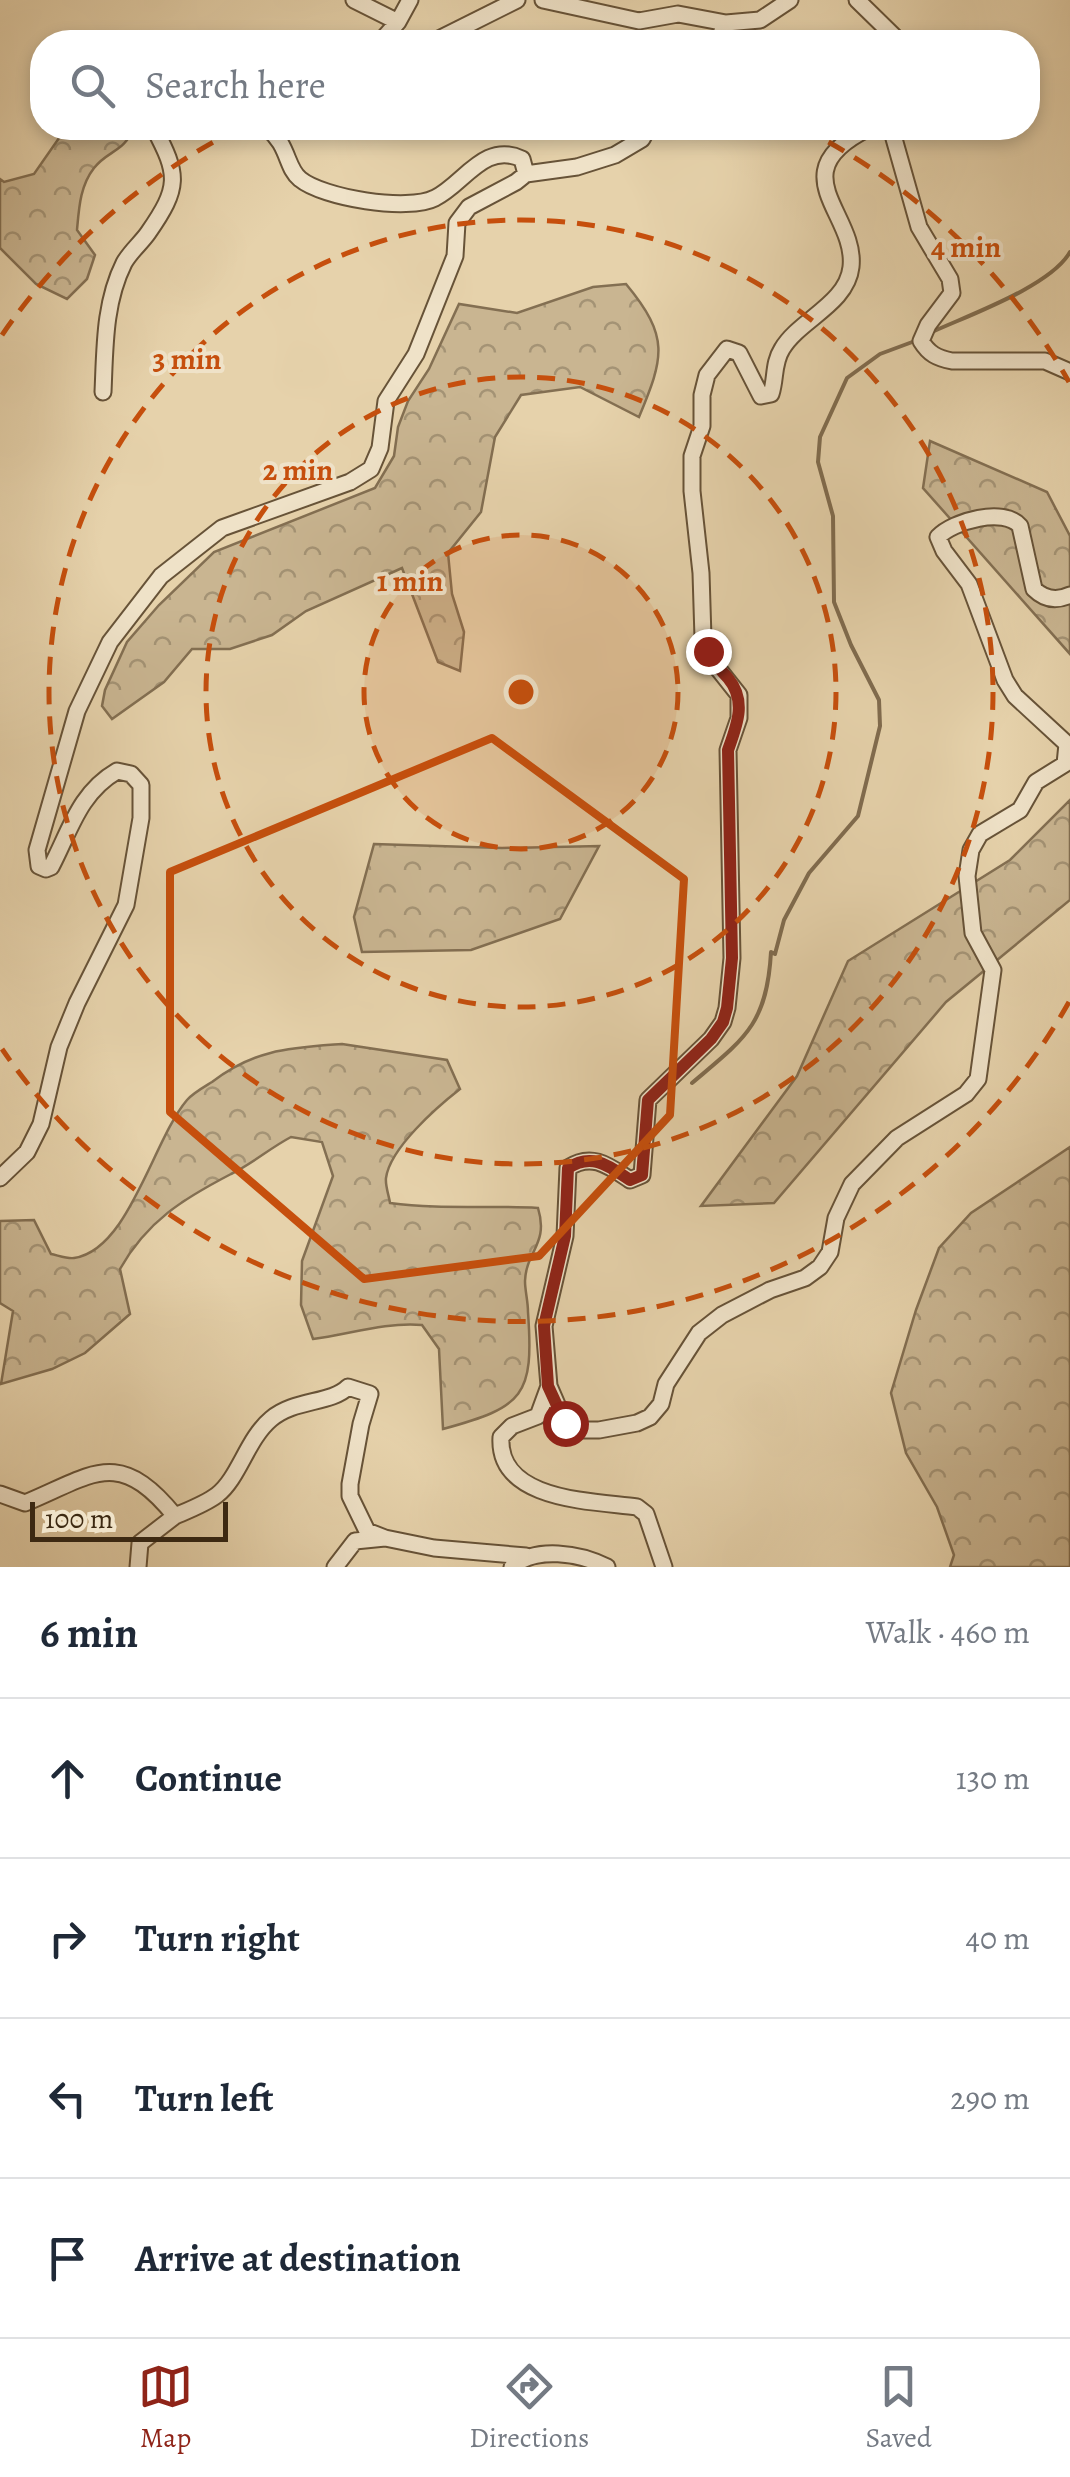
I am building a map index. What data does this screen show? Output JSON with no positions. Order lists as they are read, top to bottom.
{
  "scale_bar": "100 m",
  "page": {
    "search": "Search here",
    "scale": "100 m",
    "heading": ["6 min", "Walk · 460 m"],
    "list": [
      ["Continue", "130 m"],
      ["Turn right", "40 m"],
      ["Turn left", "290 m"],
      "Arrive at destination"
    ],
    "nav": ["Map", "Directions", "Saved"]
  },
  "rings": [
    "4 min",
    "3 min",
    "2 min",
    "1 min"
  ]
}
